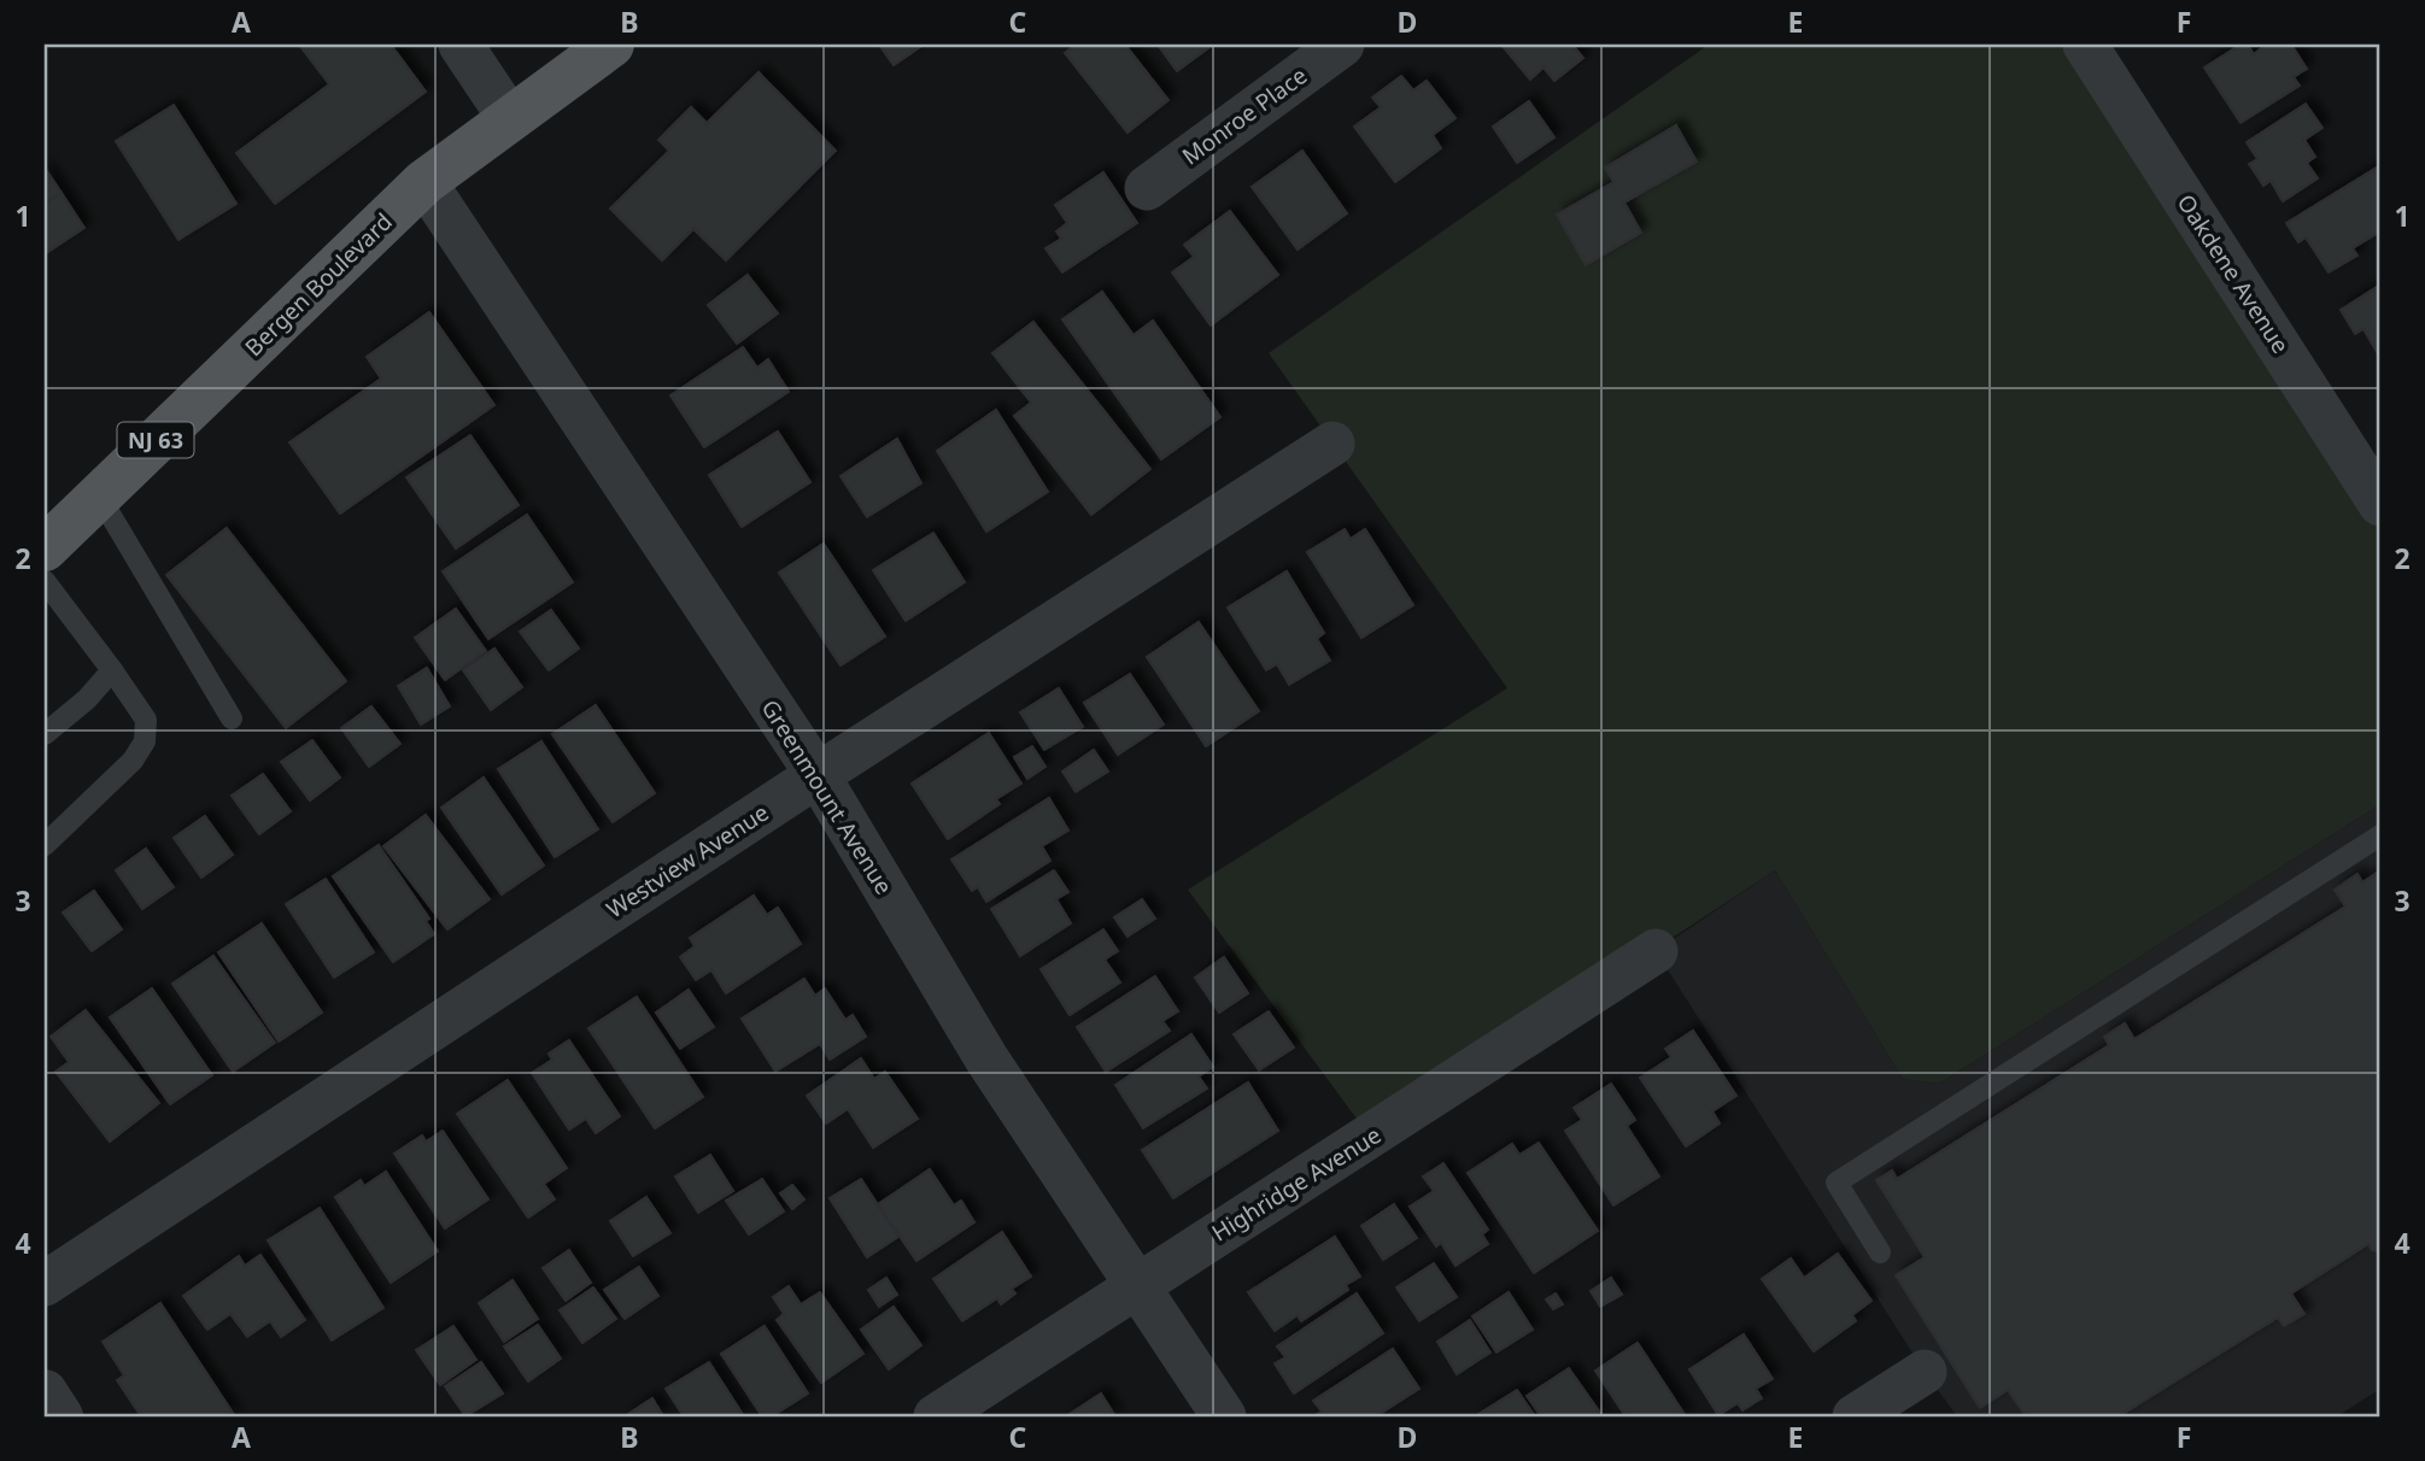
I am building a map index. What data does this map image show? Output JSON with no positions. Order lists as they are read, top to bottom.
{
  "streets": {
    "main road": ["Bergen Boulevard", "NJ 63"],
    "street": [
      "Monroe Place",
      "Oakdene Avenue",
      "Greenmount Avenue",
      "Westview Avenue",
      "Highridge Avenue"
    ]
  },
  "crossings": [
    ["Bergen Boulevard", "Greenmount Avenue"],
    ["Greenmount Avenue", "Westview Avenue"],
    ["Greenmount Avenue", "Highridge Avenue"]
  ],
  "grid": {
    "columns": [
      "A",
      "B",
      "C",
      "D",
      "E",
      "F"
    ],
    "rows": [
      "1",
      "2",
      "3",
      "4"
    ]
  }
}
